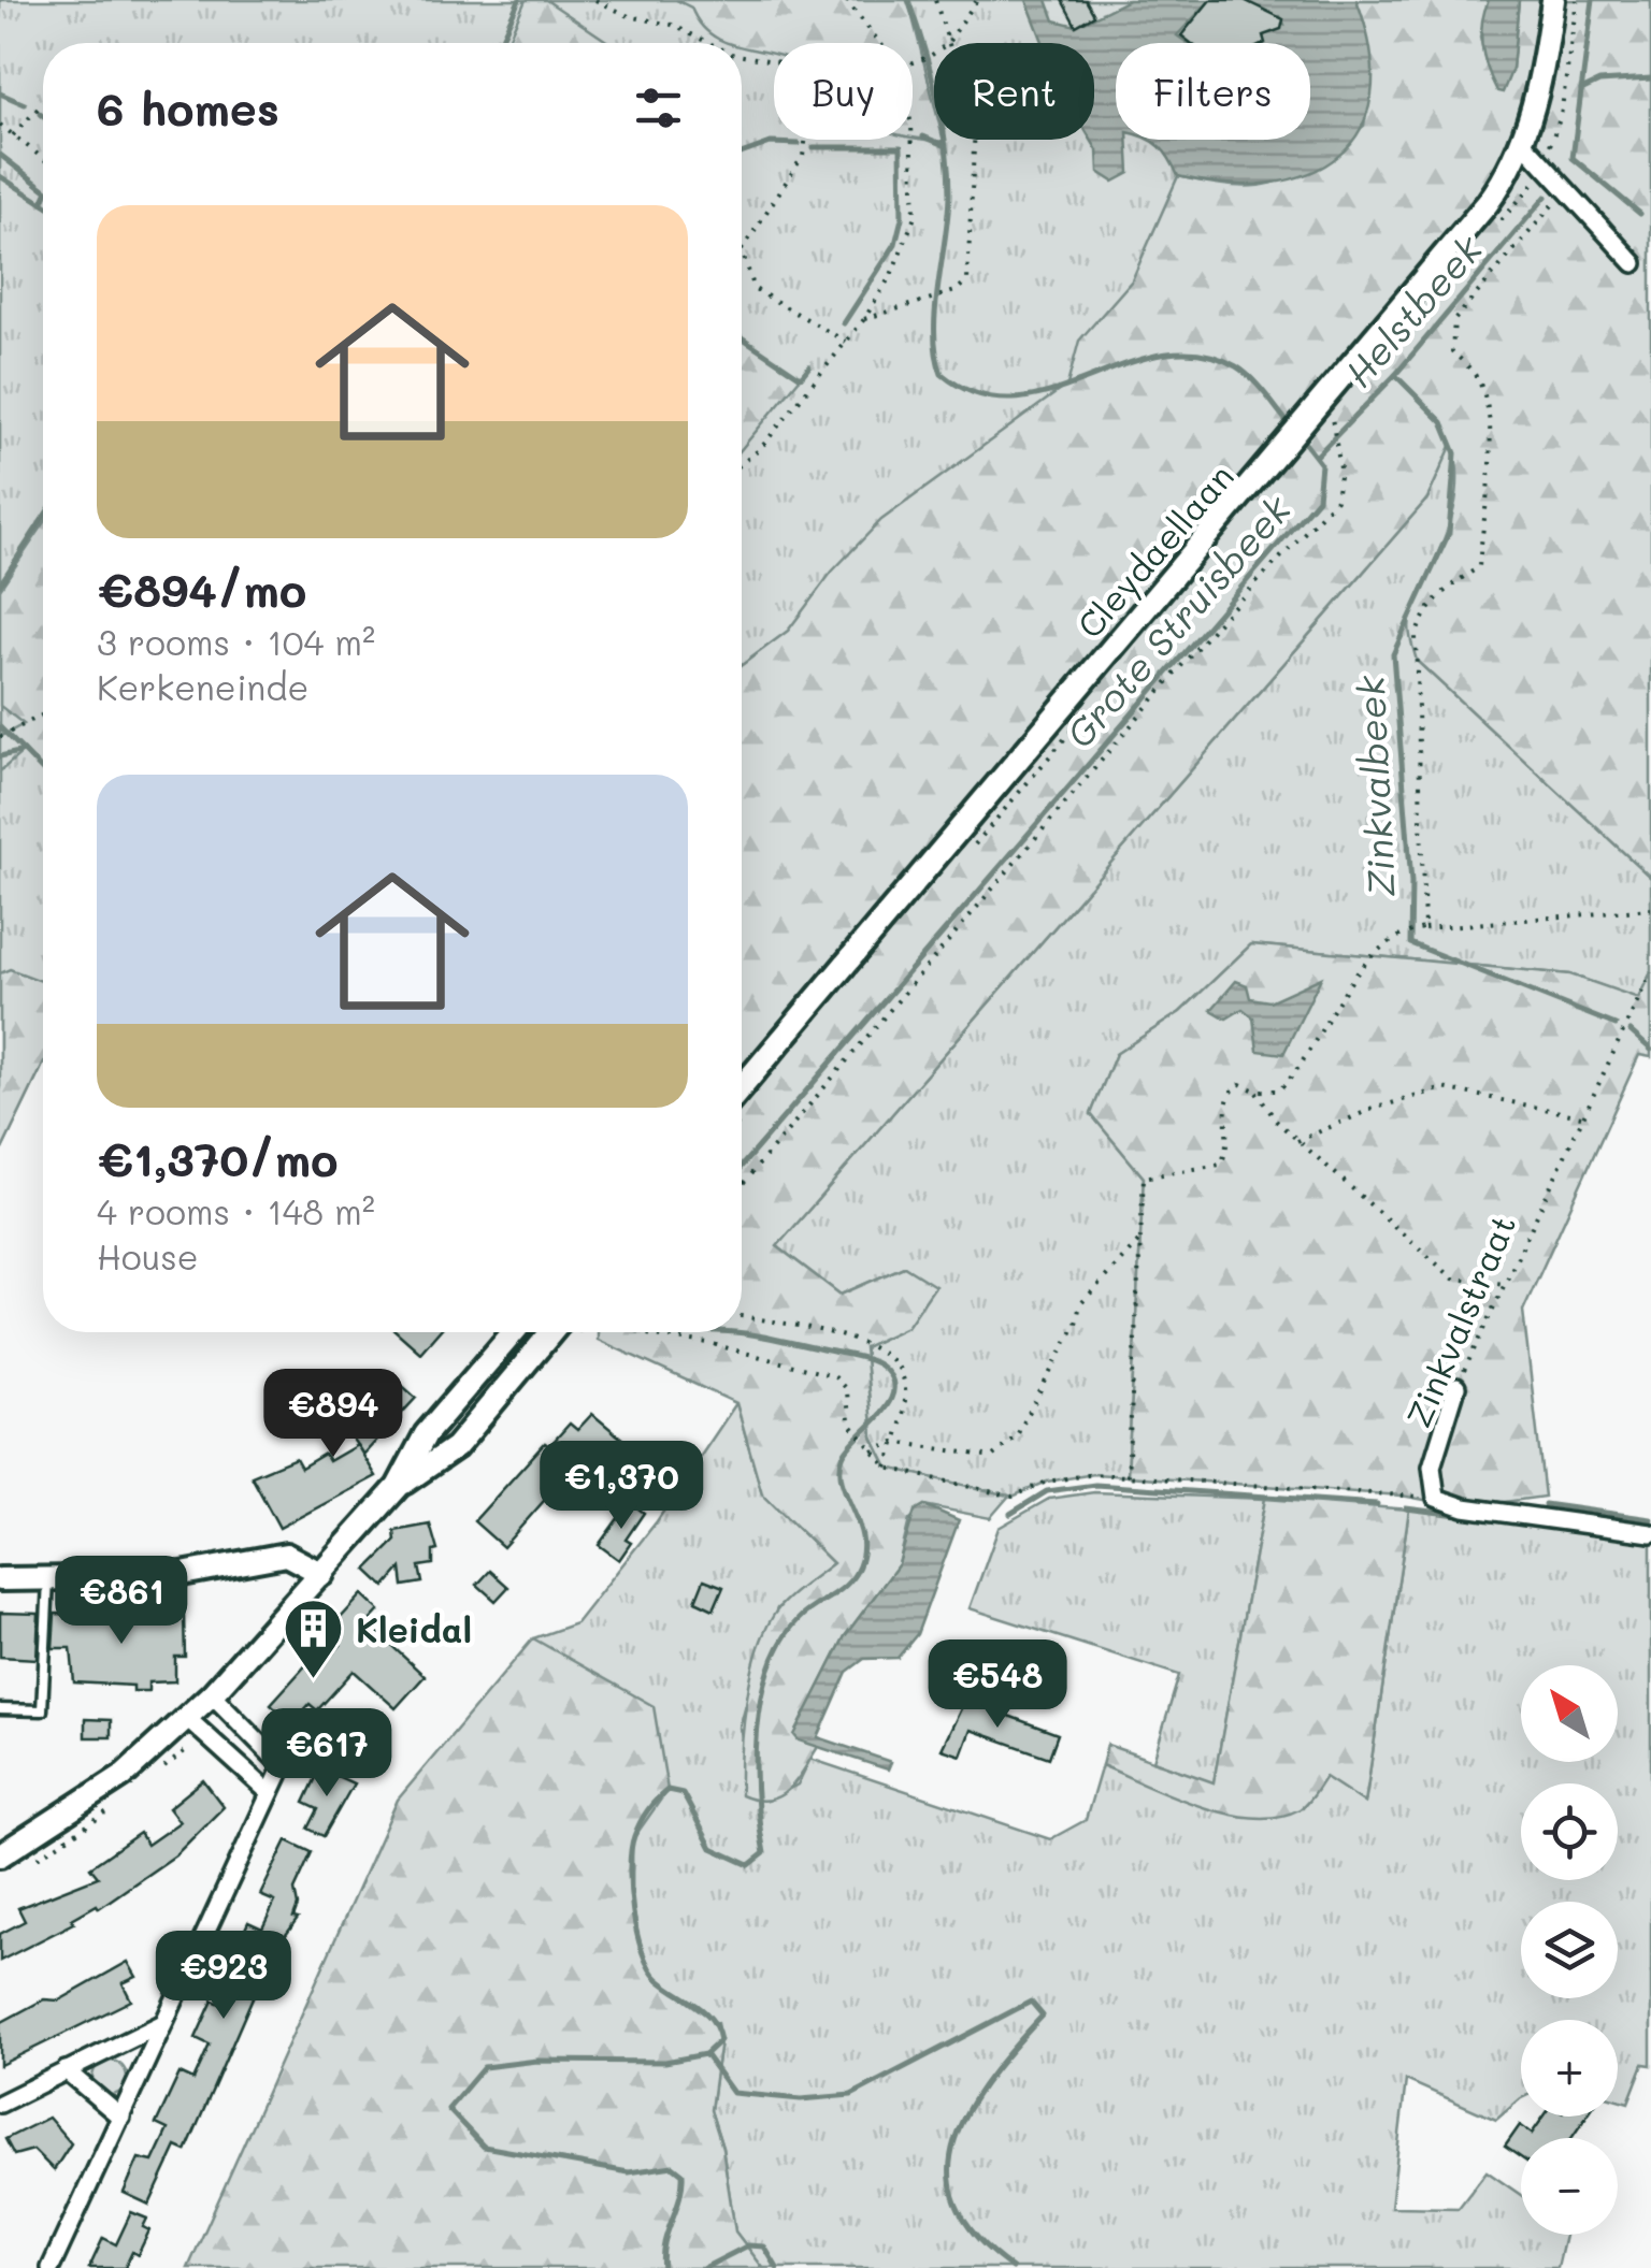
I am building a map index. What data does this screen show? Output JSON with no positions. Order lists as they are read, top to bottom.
{
  "streets": {
    "street": ["Cleydaellaan", "Zinkvalstraat"]
  },
  "water": ["Helstbeek", "Grote Struisbeek", "Zinkvalbeek"],
  "places": {
    "building": ["Kleidal"]
  },
  "north": "top left",
  "page": {
    "chip": ["Buy", "Rent", "Filters"],
    "heading": "6 homes",
    "list": [
      {
        "name": "€894/mo",
        "note": "3 rooms · 104 m² · Kerkeneinde"
      },
      {
        "name": "€1,370/mo",
        "note": "4 rooms · 148 m² · House"
      }
    ],
    "price": [
      "€894",
      "€1,370",
      "€861",
      "€548",
      "€617",
      "€923"
    ],
    "map_buttons": ["+", "−"]
  }
}
